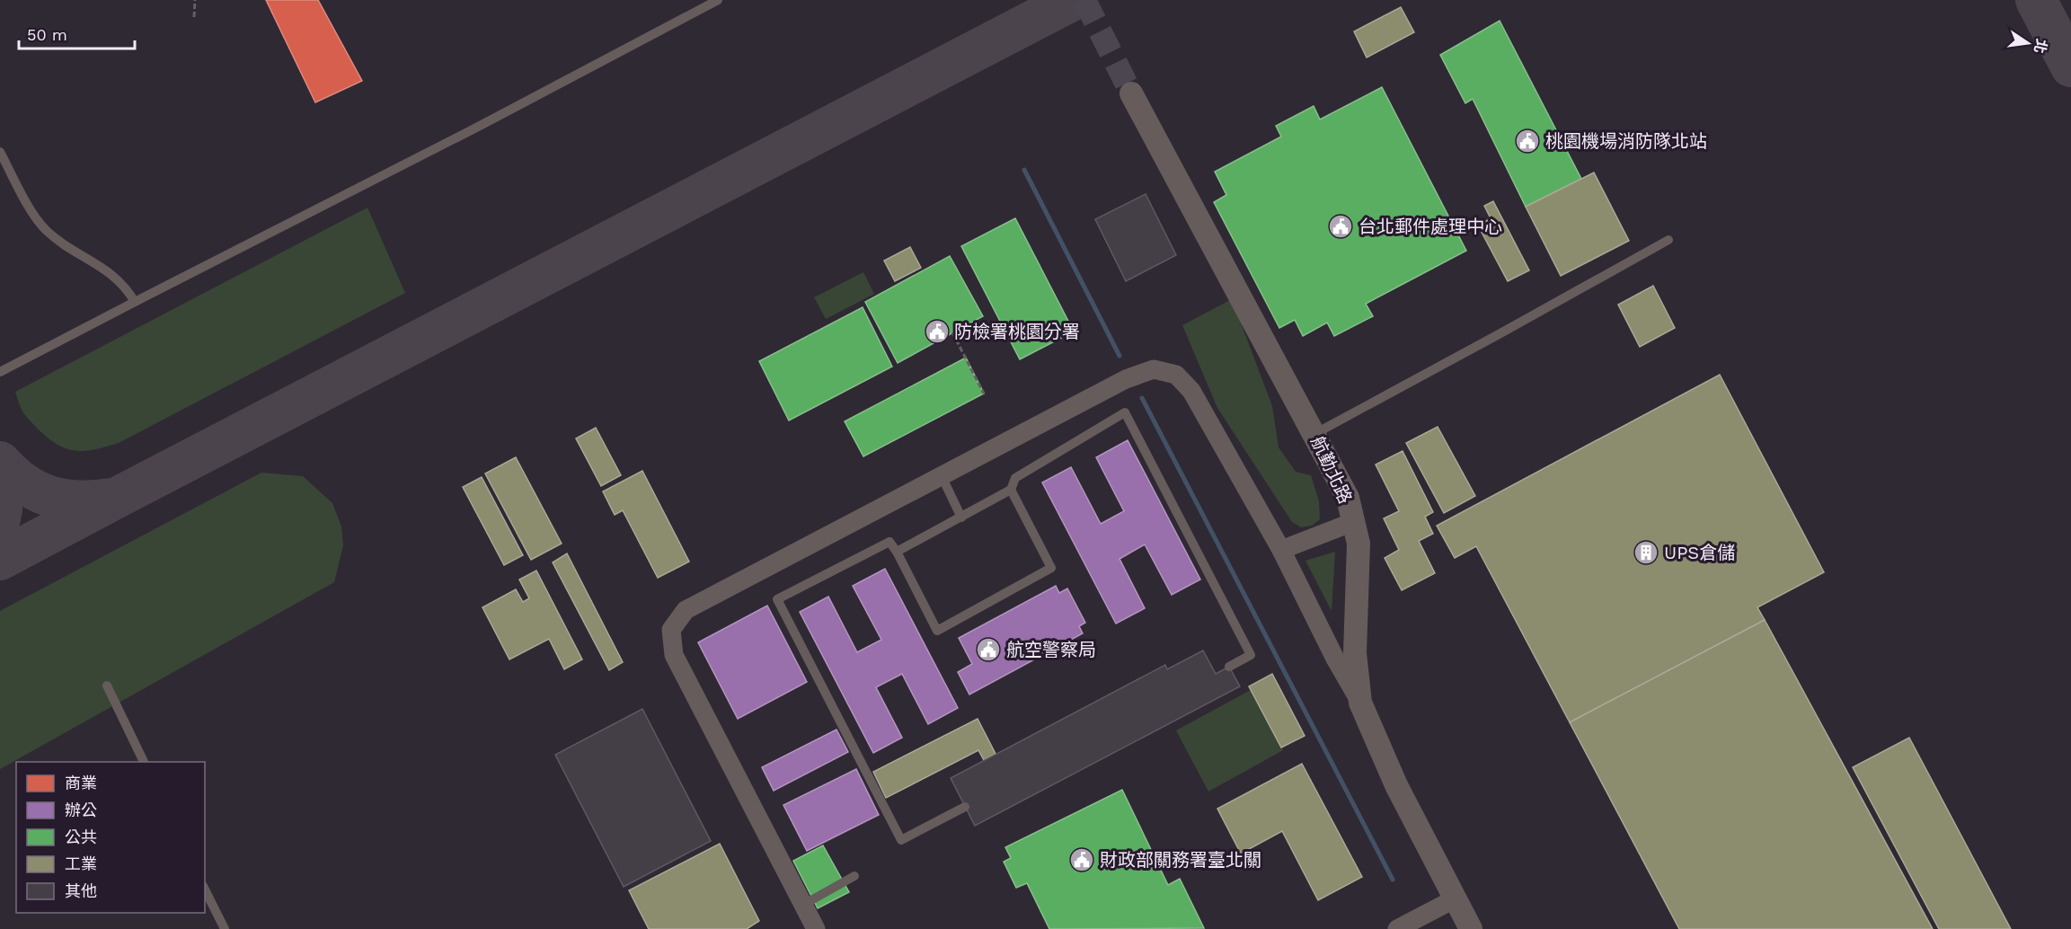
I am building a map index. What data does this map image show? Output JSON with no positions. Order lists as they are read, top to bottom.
{
  "streets": {
    "street": ["航勤北路"]
  },
  "places": {
    "public building": [
      "桃園機場消防隊北站",
      "台北郵件處理中心",
      "防檢署桃園分署",
      "航空警察局",
      "財政部關務署臺北關"
    ],
    "building": ["UPS倉儲"]
  },
  "legend": [
    "商業",
    "辦公",
    "公共",
    "工業",
    "其他"
  ],
  "scale_bar": "50 m",
  "north": "right"
}
